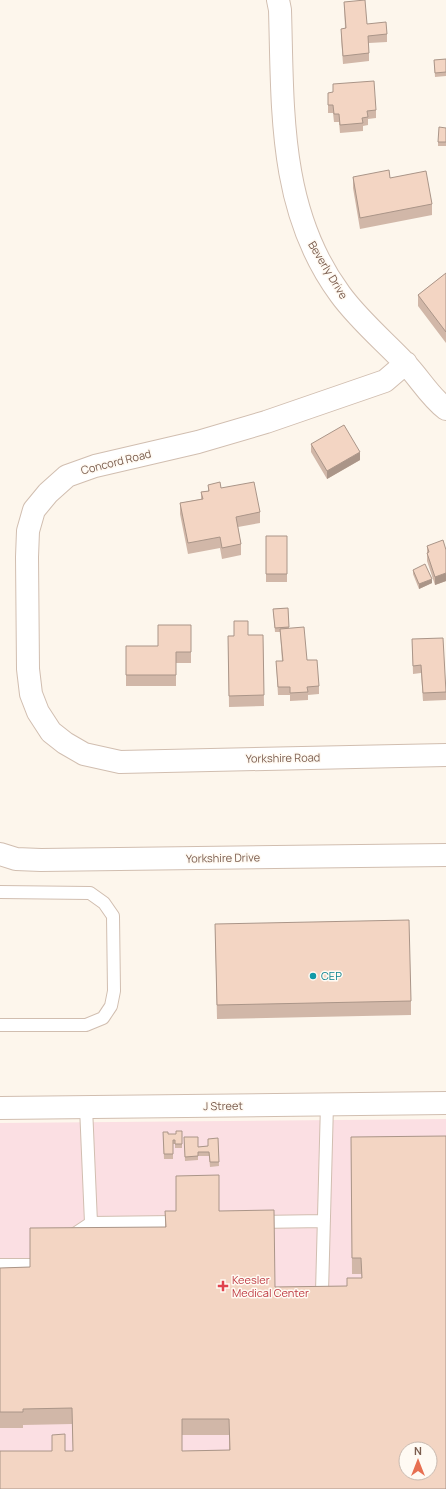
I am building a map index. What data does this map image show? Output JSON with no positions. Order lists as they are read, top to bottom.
{
  "streets": {
    "street": [
      "Beverly Drive",
      "Concord Road",
      "Yorkshire Road",
      "Yorkshire Drive",
      "J Street"
    ]
  },
  "crossings": [
    ["Beverly Drive", "Concord Road"],
    ["Concord Road", "Yorkshire Road"]
  ],
  "places": {
    "other": ["CEP"],
    "health": ["Keesler Medical Center"]
  },
  "north": "top"
}
